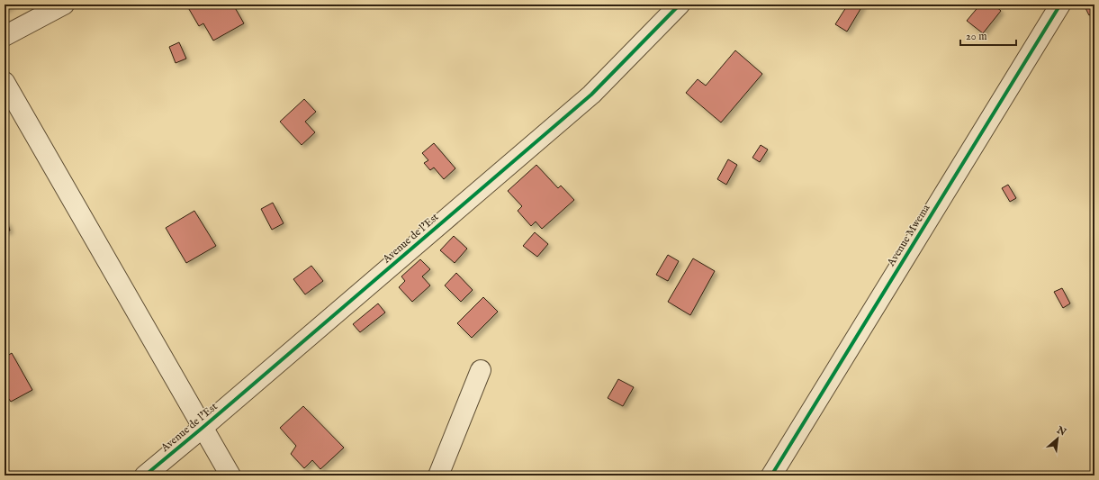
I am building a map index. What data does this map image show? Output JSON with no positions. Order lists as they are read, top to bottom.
{
  "streets": {
    "street": ["Avenue Mwema", "Avenue de l'Est"]
  },
  "scale_bar": "20 m",
  "north": "top right"
}
